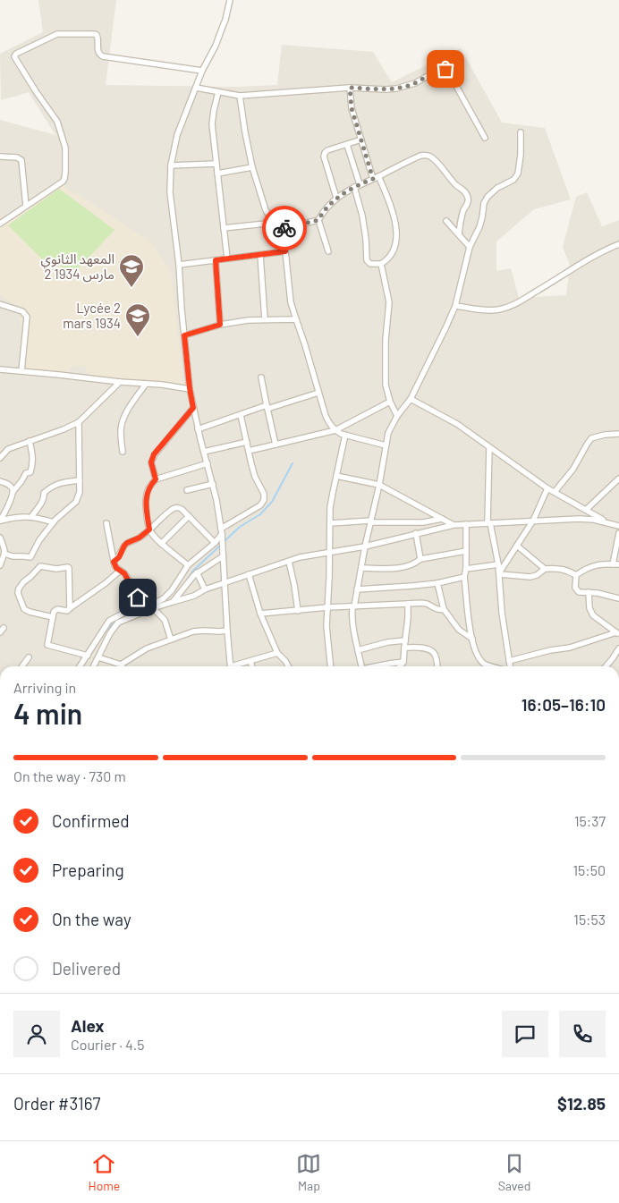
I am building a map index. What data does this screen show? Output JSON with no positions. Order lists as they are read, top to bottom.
{
  "places": {
    "school or university": ["المعهد الثانوي 2 مارس 1934", "Lycée 2 mars 1934"]
  },
  "page": {
    "heading": ["4 min", "Arriving in", "16:05–16:10"],
    "panel": [
      "Alex",
      "Courier · 4.5",
      "Order #3167",
      "$12.85"
    ],
    "bar": "On the way · 730 m",
    "list": [
      ["Confirmed", "15:37"],
      ["Preparing", "15:50"],
      ["On the way", "15:53"],
      "Delivered"
    ],
    "tabs": ["Home", "Map", "Saved"]
  }
}
